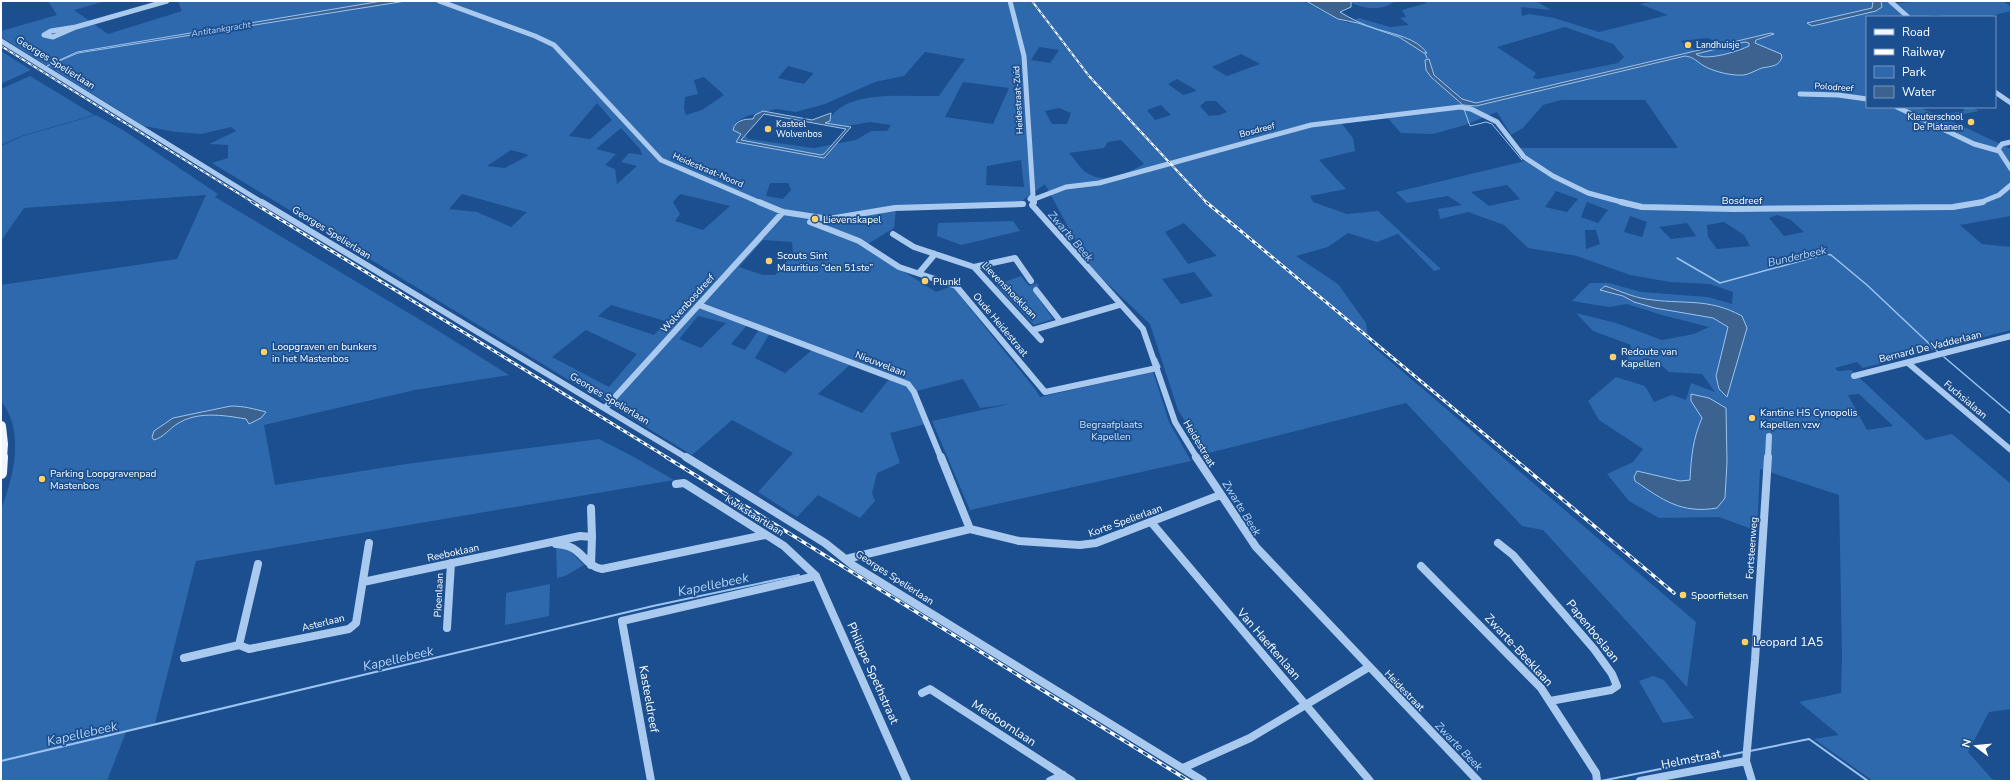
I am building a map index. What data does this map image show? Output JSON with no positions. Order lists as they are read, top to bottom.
{
  "streets": {
    "street": [
      "Georges Spelierlaan",
      "Polodreef",
      "Heidestraat-Zuid",
      "Bosdreef",
      "Heidestraat-Noord",
      "Lievenshoeklaan",
      "Wolvenbosdreef",
      "Oude Heidestraat",
      "Bernard De Vadderlaan",
      "Nieuwelaan",
      "Fuchsialaan",
      "Heidestraat",
      "Kwikstaartlaan",
      "Korte Spelierlaan",
      "Fortsteenweg",
      "Reeboklaan",
      "Pioenlaan",
      "Asterlaan",
      "Papenboslaan",
      "Van Haeftenlaan",
      "Zwarte-Beeklaan",
      "Philippe Spethstraat",
      "Kasteeldreef",
      "Meidoornlaan",
      "Helmstraat"
    ]
  },
  "crossings": [
    ["Georges Spelierlaan", "Wolvenbosdreef"],
    ["Georges Spelierlaan", "Korte Spelierlaan"],
    ["Heidestraat-Zuid", "Bosdreef"],
    ["Heidestraat-Zuid", "Heidestraat-Noord"],
    ["Heidestraat-Zuid", "Heidestraat"],
    ["Bosdreef", "Heidestraat-Noord"],
    ["Bosdreef", "Heidestraat"],
    ["Heidestraat-Noord", "Wolvenbosdreef"],
    ["Heidestraat-Noord", "Heidestraat"],
    ["Wolvenbosdreef", "Nieuwelaan"],
    ["Oude Heidestraat", "Heidestraat"],
    ["Bernard De Vadderlaan", "Fuchsialaan"],
    ["Nieuwelaan", "Korte Spelierlaan"],
    ["Heidestraat", "Korte Spelierlaan"],
    ["Kwikstaartlaan", "Philippe Spethstraat"],
    ["Kwikstaartlaan", "Kasteeldreef"],
    ["Korte Spelierlaan", "Van Haeftenlaan"],
    ["Fortsteenweg", "Helmstraat"],
    ["Reeboklaan", "Pioenlaan"],
    ["Reeboklaan", "Asterlaan"],
    ["Papenboslaan", "Zwarte-Beeklaan"],
    ["Philippe Spethstraat", "Kasteeldreef"]
  ],
  "water": [
    "Antitankgracht",
    "Zwarte Beek",
    "Bunderbeek",
    "Kapellebeek"
  ],
  "parks": ["Begraafplaats Kapellen"],
  "places": [
    "Landhuisje",
    "Kleuterschool De Platanen",
    "Kasteel Wolvenbos",
    "Lievenskapel",
    "Scouts Sint Mauritius “den 51ste”",
    "Plunk!",
    "Loopgraven en bunkers in het Mastenbos",
    "Redoute van Kapellen",
    "Kantine HS Cynopolis Kapellen vzw",
    "Parking Loopgravenpad Mastenbos",
    "Spoorfietsen",
    "Leopard 1A5"
  ],
  "legend": [
    "Road",
    "Railway",
    "Park",
    "Water"
  ],
  "north": "left"
}
